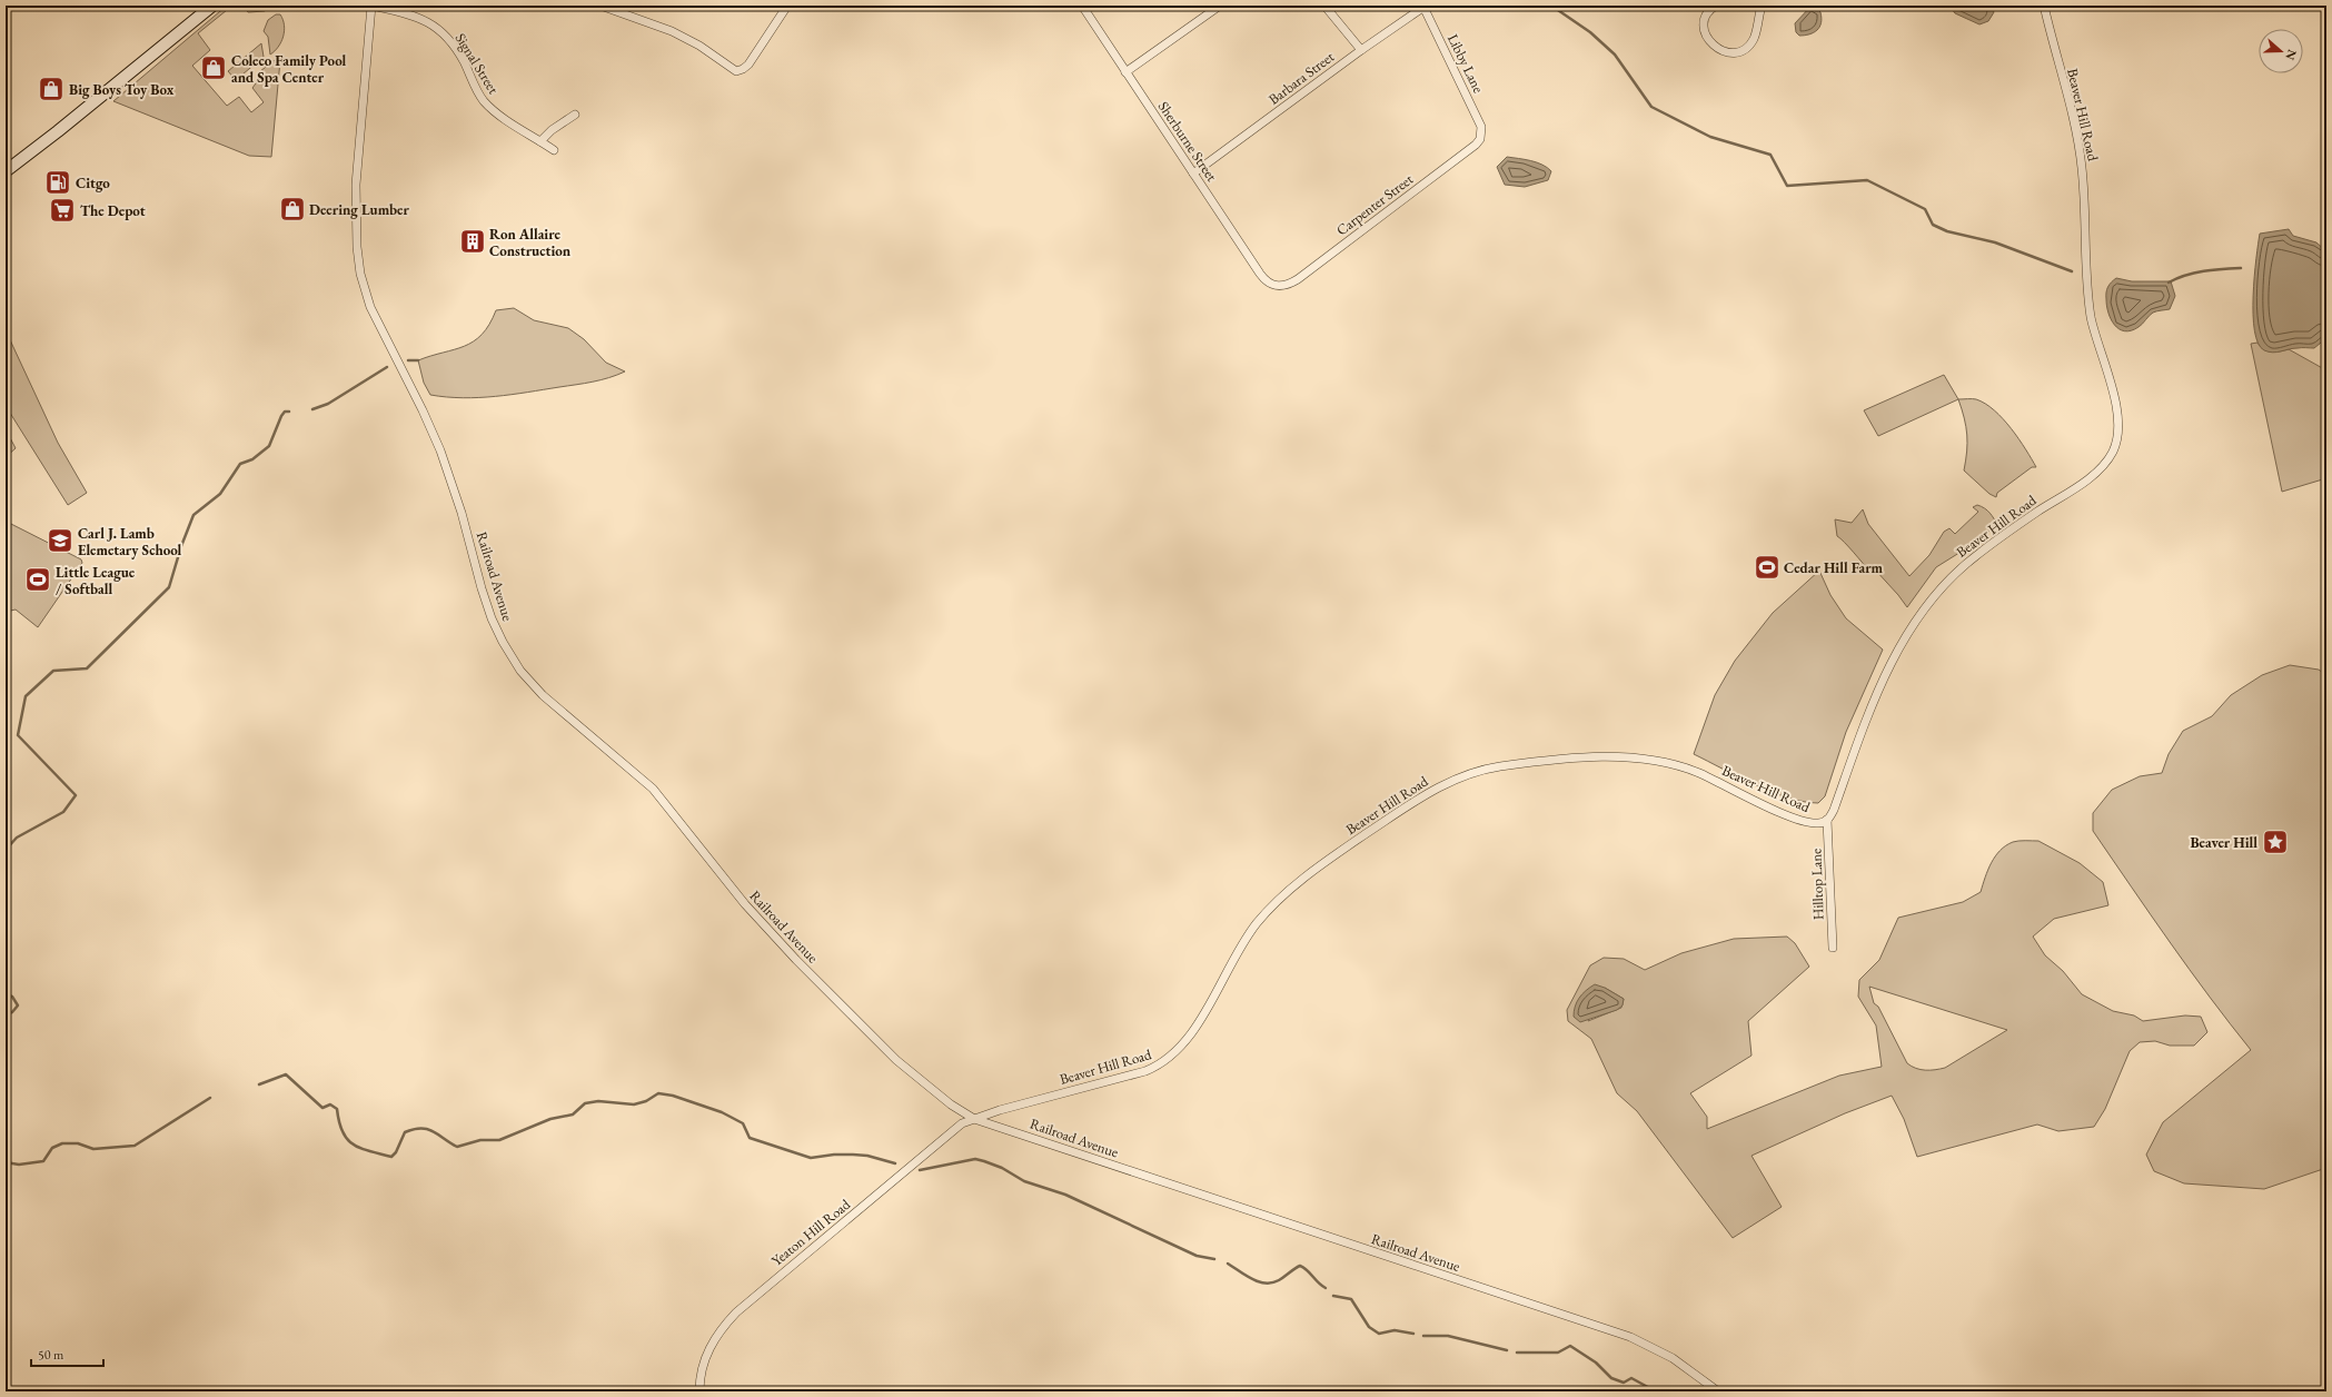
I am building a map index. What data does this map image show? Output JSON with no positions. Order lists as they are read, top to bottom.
{
  "streets": {
    "street": [
      "Signal Street",
      "Libby Lane",
      "Barbara Street",
      "Beaver Hill Road",
      "Sherburne Street",
      "Carpenter Street",
      "Railroad Avenue",
      "Hilltop Lane",
      "Yeaton Hill Road"
    ]
  },
  "crossings": [
    ["Signal Street", "Railroad Avenue"],
    ["Libby Lane", "Barbara Street"],
    ["Libby Lane", "Carpenter Street"],
    ["Barbara Street", "Sherburne Street"],
    ["Beaver Hill Road", "Railroad Avenue"],
    ["Beaver Hill Road", "Hilltop Lane"],
    ["Beaver Hill Road", "Yeaton Hill Road"],
    ["Sherburne Street", "Carpenter Street"],
    ["Railroad Avenue", "Yeaton Hill Road"]
  ],
  "places": {
    "shop": ["Coleco Family Pool and Spa Center", "Big Boys Toy Box", "Deering Lumber"],
    "fuel station": ["Citgo"],
    "supermarket": ["The Depot"],
    "building": ["Ron Allaire Construction"],
    "school or university": ["Carl J. Lamb Elemetary School"],
    "sports": ["Cedar Hill Farm", "Little League / Softball"],
    "place": ["Beaver Hill"]
  },
  "scale_bar": "50 m",
  "north": "right"
}
